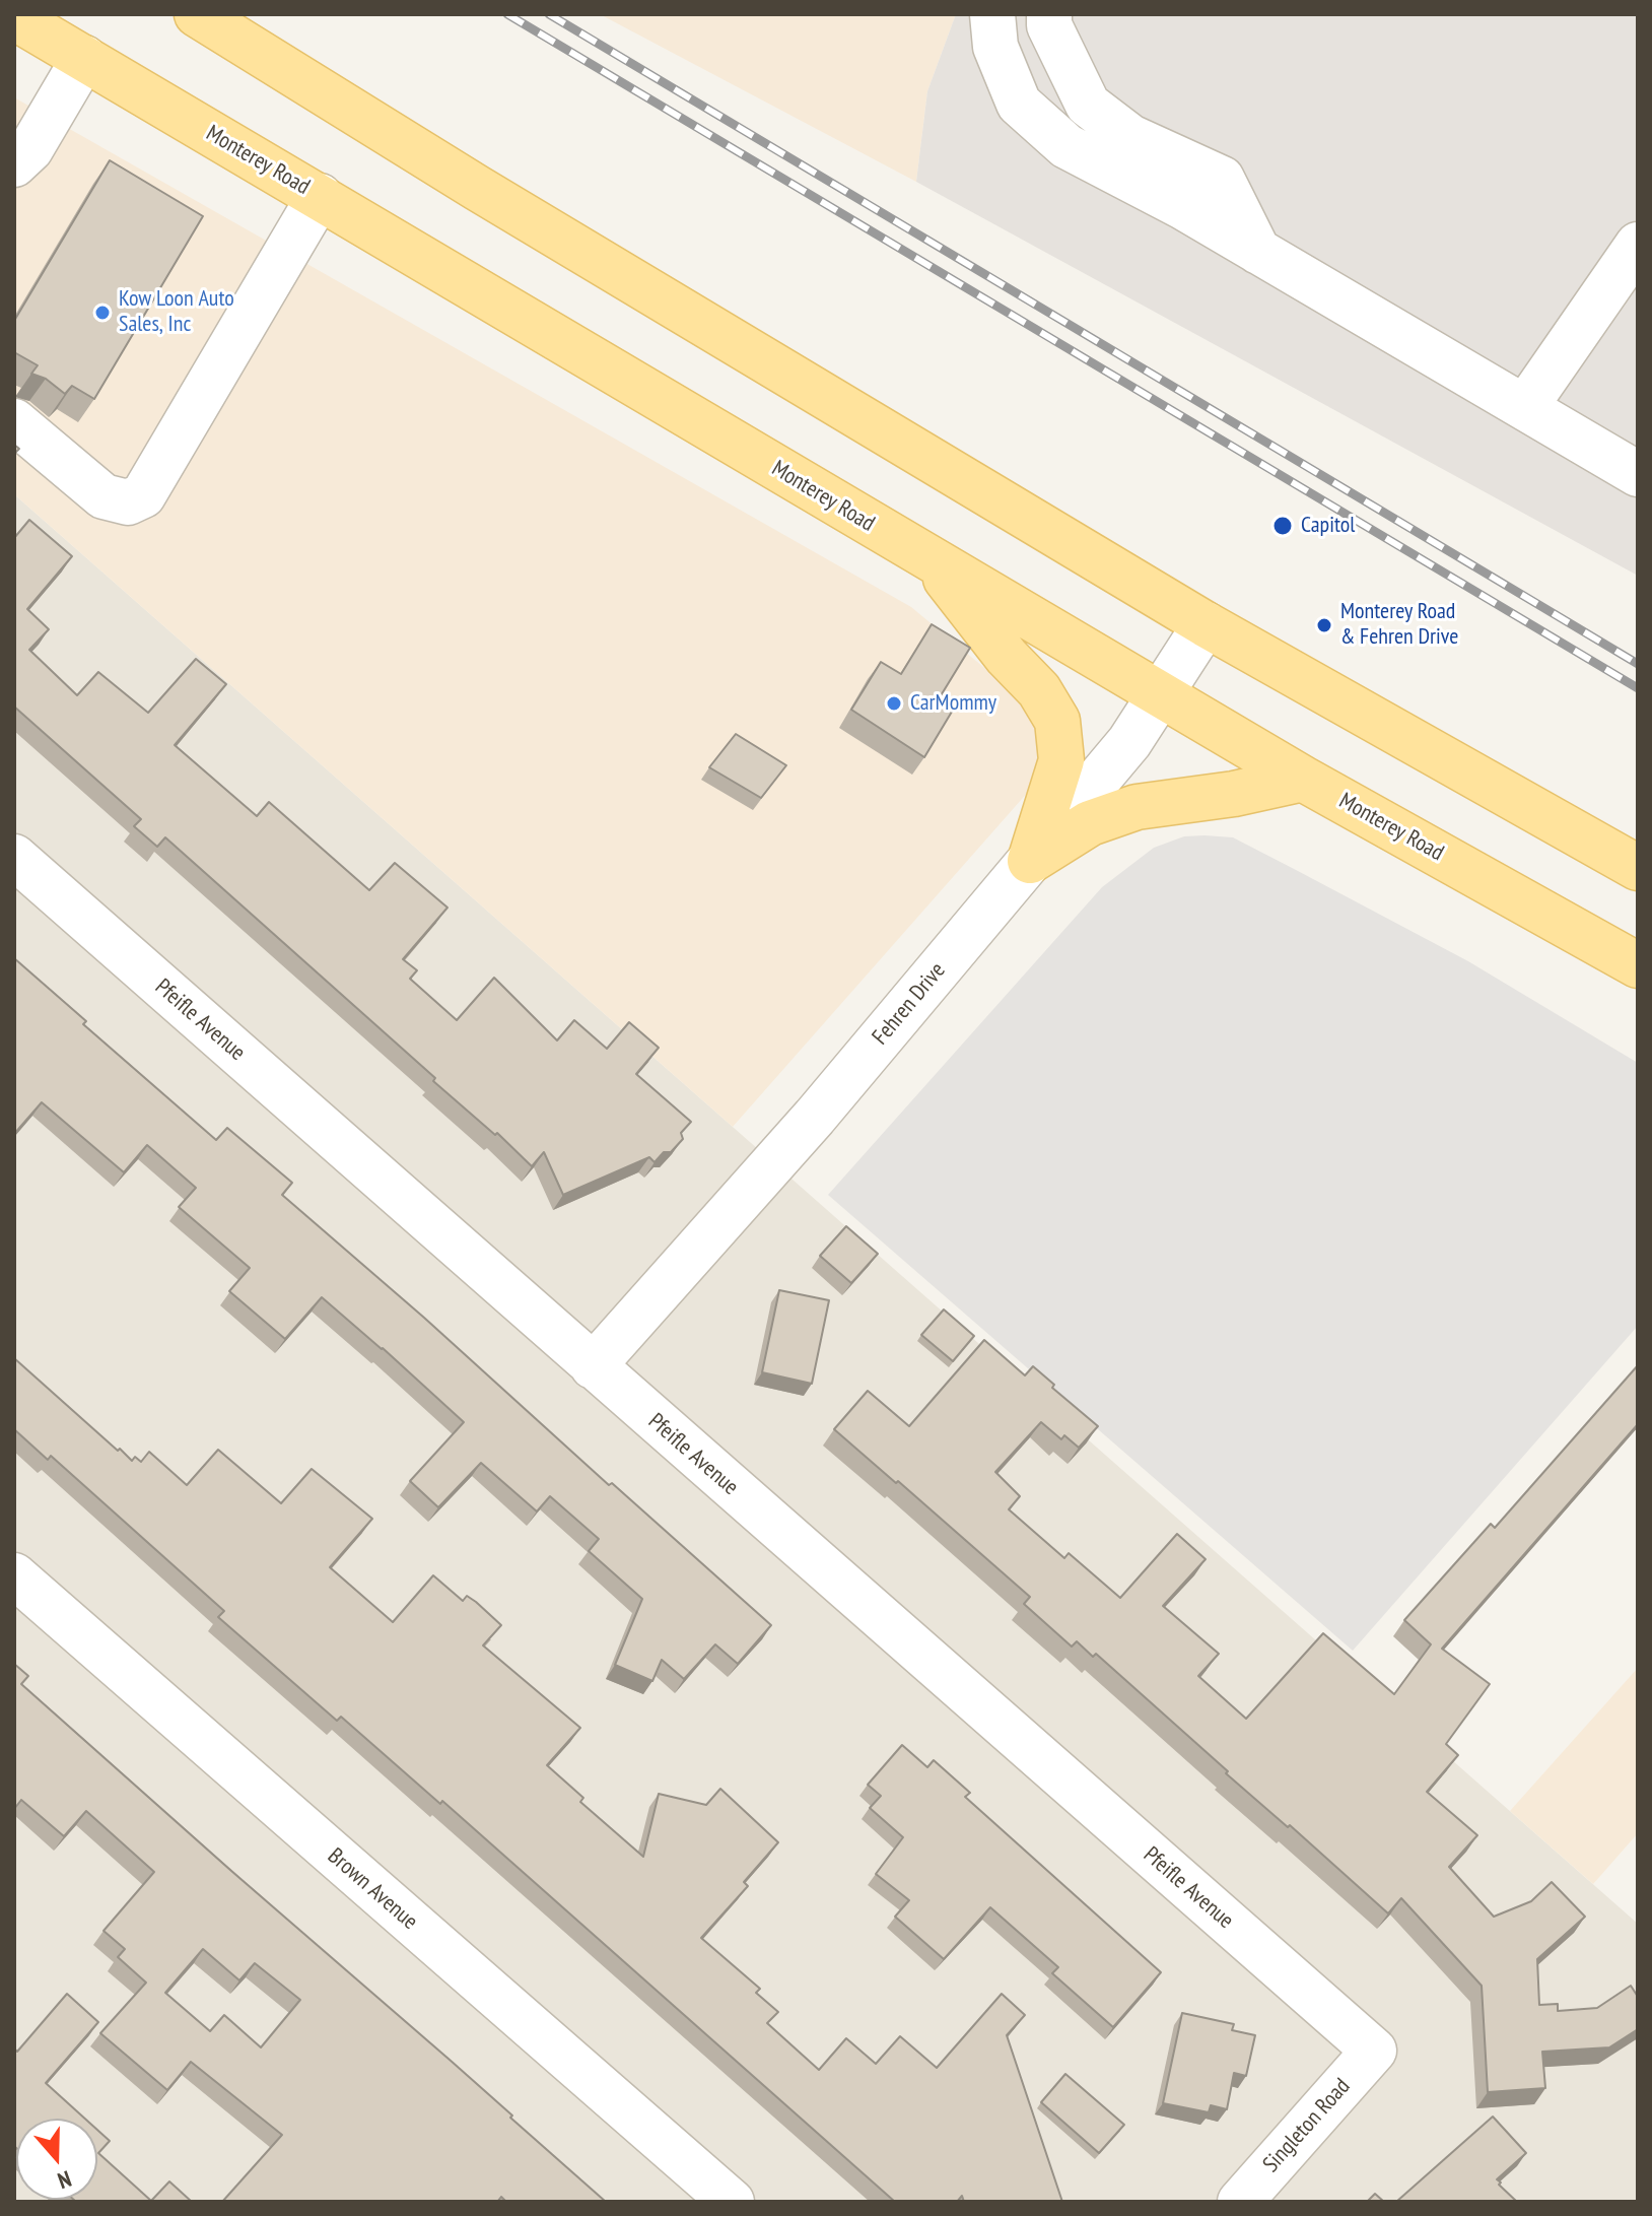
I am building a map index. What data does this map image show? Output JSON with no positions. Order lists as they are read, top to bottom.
{
  "streets": {
    "main road": ["Monterey Road"],
    "street": [
      "Fehren Drive",
      "Pfeifle Avenue",
      "Brown Avenue",
      "Singleton Road"
    ]
  },
  "crossings": [
    ["Monterey Road", "Fehren Drive"],
    ["Fehren Drive", "Pfeifle Avenue"],
    ["Pfeifle Avenue", "Singleton Road"]
  ],
  "places": [
    "Kow Loon Auto Sales, Inc",
    "Capitol",
    "Monterey Road & Fehren Drive",
    "CarMommy"
  ],
  "north": "bottom"
}
